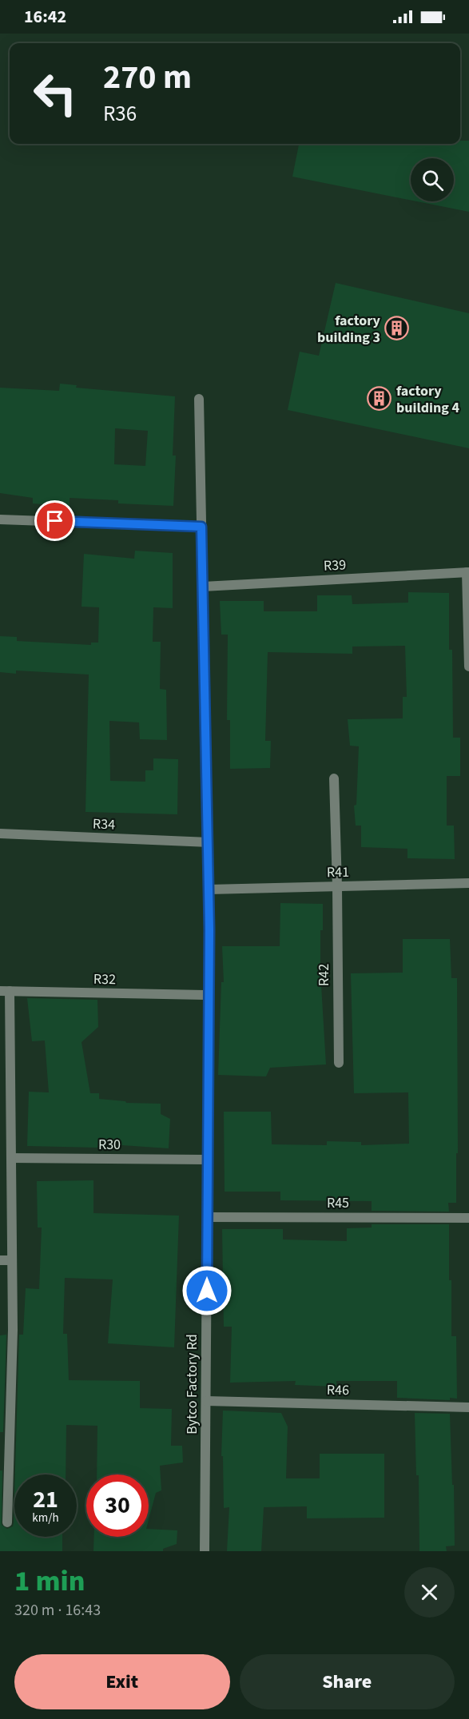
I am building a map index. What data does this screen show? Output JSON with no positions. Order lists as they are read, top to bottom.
{
  "streets": {
    "street": [
      "R39",
      "R34",
      "R41",
      "R42",
      "R32",
      "R30",
      "R45",
      "Bytco Factory Rd",
      "R46"
    ]
  },
  "crossings": [
    ["R39", "Bytco Factory Rd"],
    ["R34", "Bytco Factory Rd"],
    ["R41", "R42"],
    ["R41", "Bytco Factory Rd"],
    ["R32", "Bytco Factory Rd"],
    ["R30", "Bytco Factory Rd"],
    ["R45", "Bytco Factory Rd"],
    ["Bytco Factory Rd", "R46"]
  ],
  "places": {
    "building": ["factory building 3", "factory building 4"]
  },
  "page": {
    "status": "16:42",
    "turn": ["270 m", "R36"],
    "speed": "21 km/h",
    "limit": "30",
    "heading": ["1 min", "320 m · 16:43"],
    "buttons": ["Exit", "Share"]
  }
}
